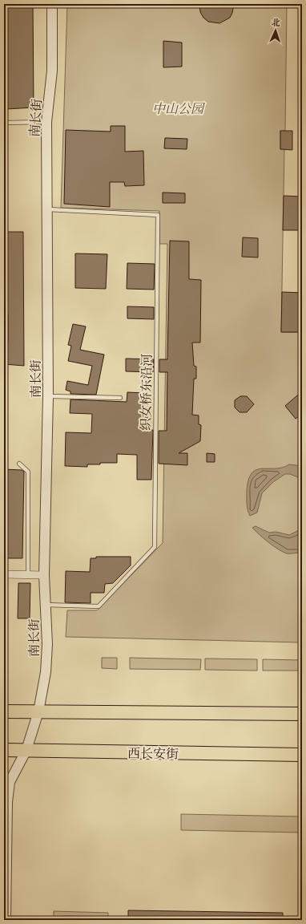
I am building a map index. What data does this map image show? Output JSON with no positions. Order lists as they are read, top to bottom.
{
  "streets": {
    "highway": ["西长安街"],
    "street": ["南长街"],
    "lane": ["织女桥东沿河"]
  },
  "crossings": [
    ["南长街", "织女桥东沿河"],
    ["南长街", "西长安街"]
  ],
  "parks": ["中山公园"],
  "north": "top"
}
